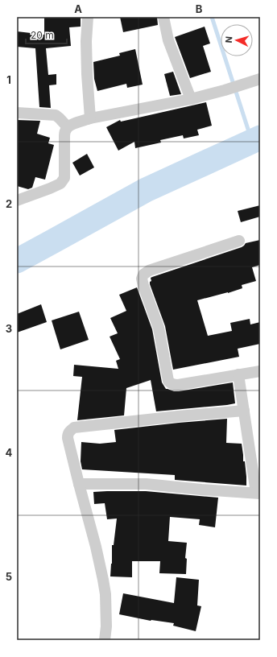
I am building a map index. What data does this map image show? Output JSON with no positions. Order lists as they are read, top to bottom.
{
  "scale_bar": "20 m",
  "north": "left",
  "grid": {
    "columns": ["A", "B"],
    "rows": [
      "1",
      "2",
      "3",
      "4",
      "5"
    ]
  }
}
